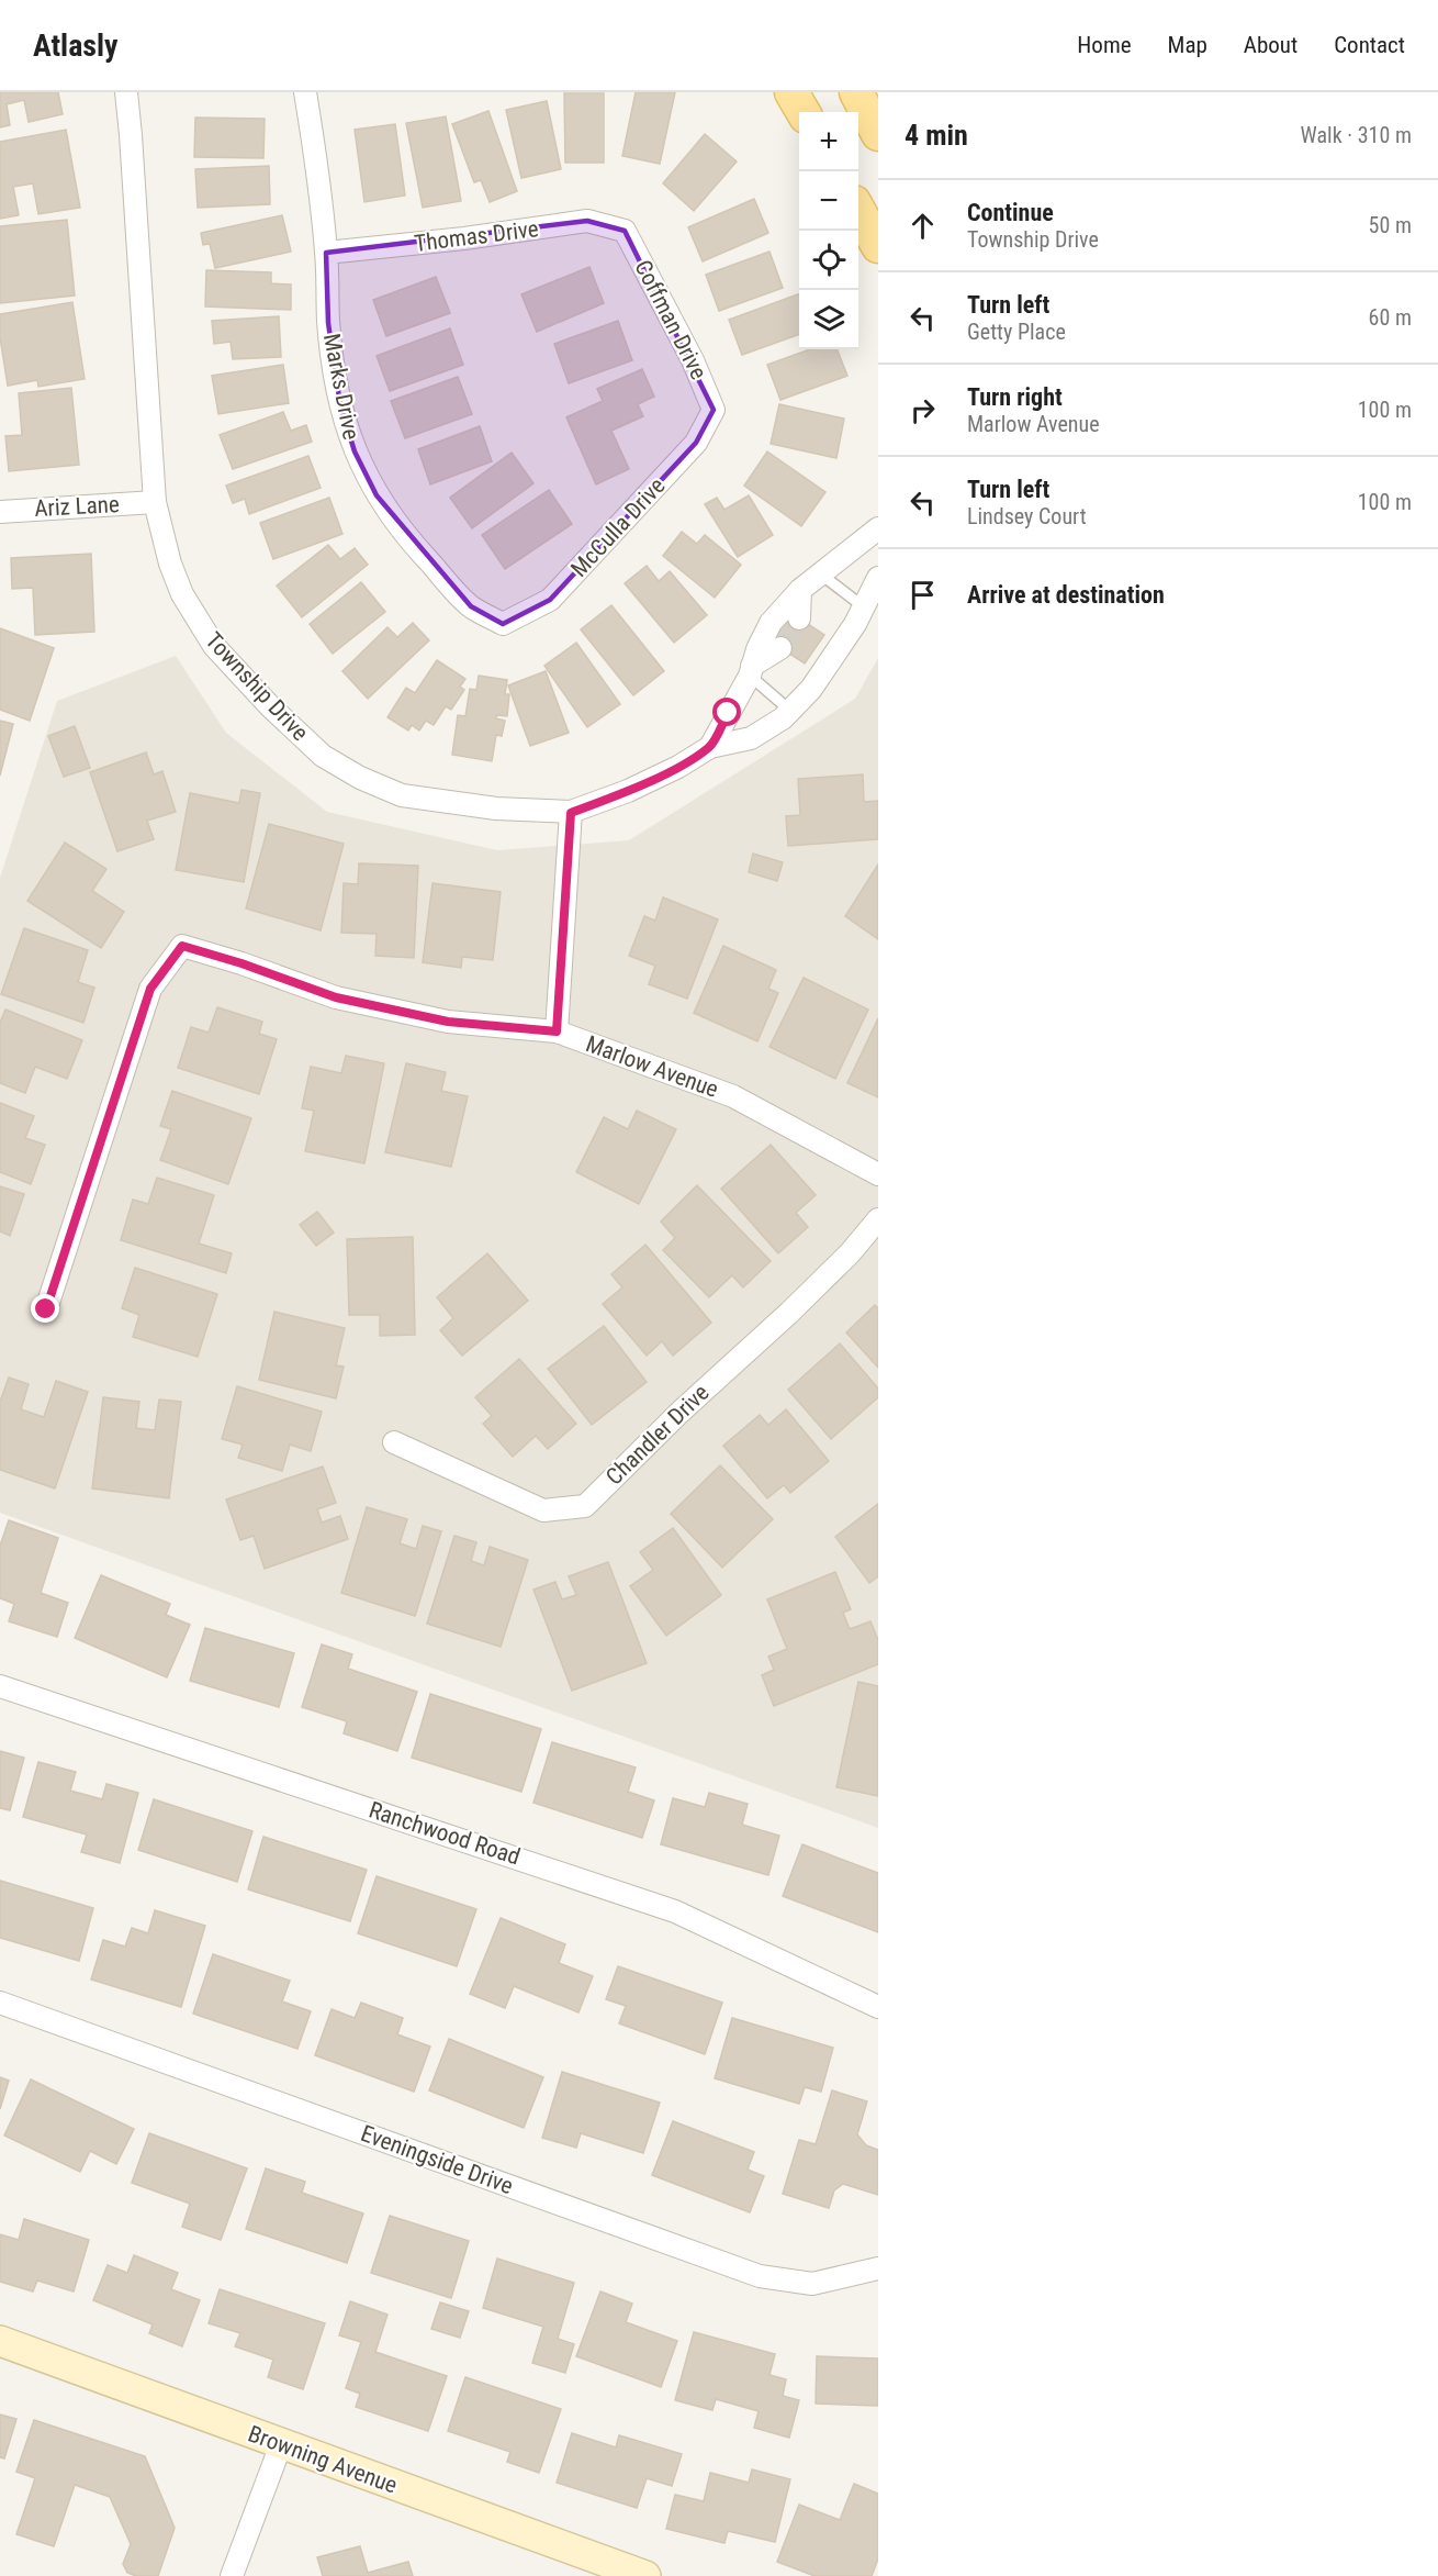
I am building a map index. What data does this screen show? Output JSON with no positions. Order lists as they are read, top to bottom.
{
  "streets": {
    "street": [
      "Thomas Drive",
      "Coffman Drive",
      "Marks Drive",
      "Ariz Lane",
      "McCulla Drive",
      "Township Drive",
      "Marlow Avenue",
      "Chandler Drive",
      "Ranchwood Road",
      "Eveningside Drive",
      "Browning Avenue"
    ]
  },
  "crossings": [
    ["Thomas Drive", "Coffman Drive"],
    ["Thomas Drive", "Marks Drive"],
    ["Coffman Drive", "McCulla Drive"],
    ["Marks Drive", "McCulla Drive"],
    ["Ariz Lane", "Township Drive"]
  ],
  "page": {
    "header": "Atlasly",
    "nav": [
      "Home",
      "Map",
      "About",
      "Contact"
    ],
    "heading": ["4 min", "Walk · 310 m"],
    "map_buttons": ["+", "−"],
    "list": [
      ["Continue", "Township Drive", "50 m"],
      ["Turn left", "Getty Place", "60 m"],
      ["Turn right", "Marlow Avenue", "100 m"],
      ["Turn left", "Lindsey Court", "100 m"],
      "Arrive at destination"
    ]
  }
}
